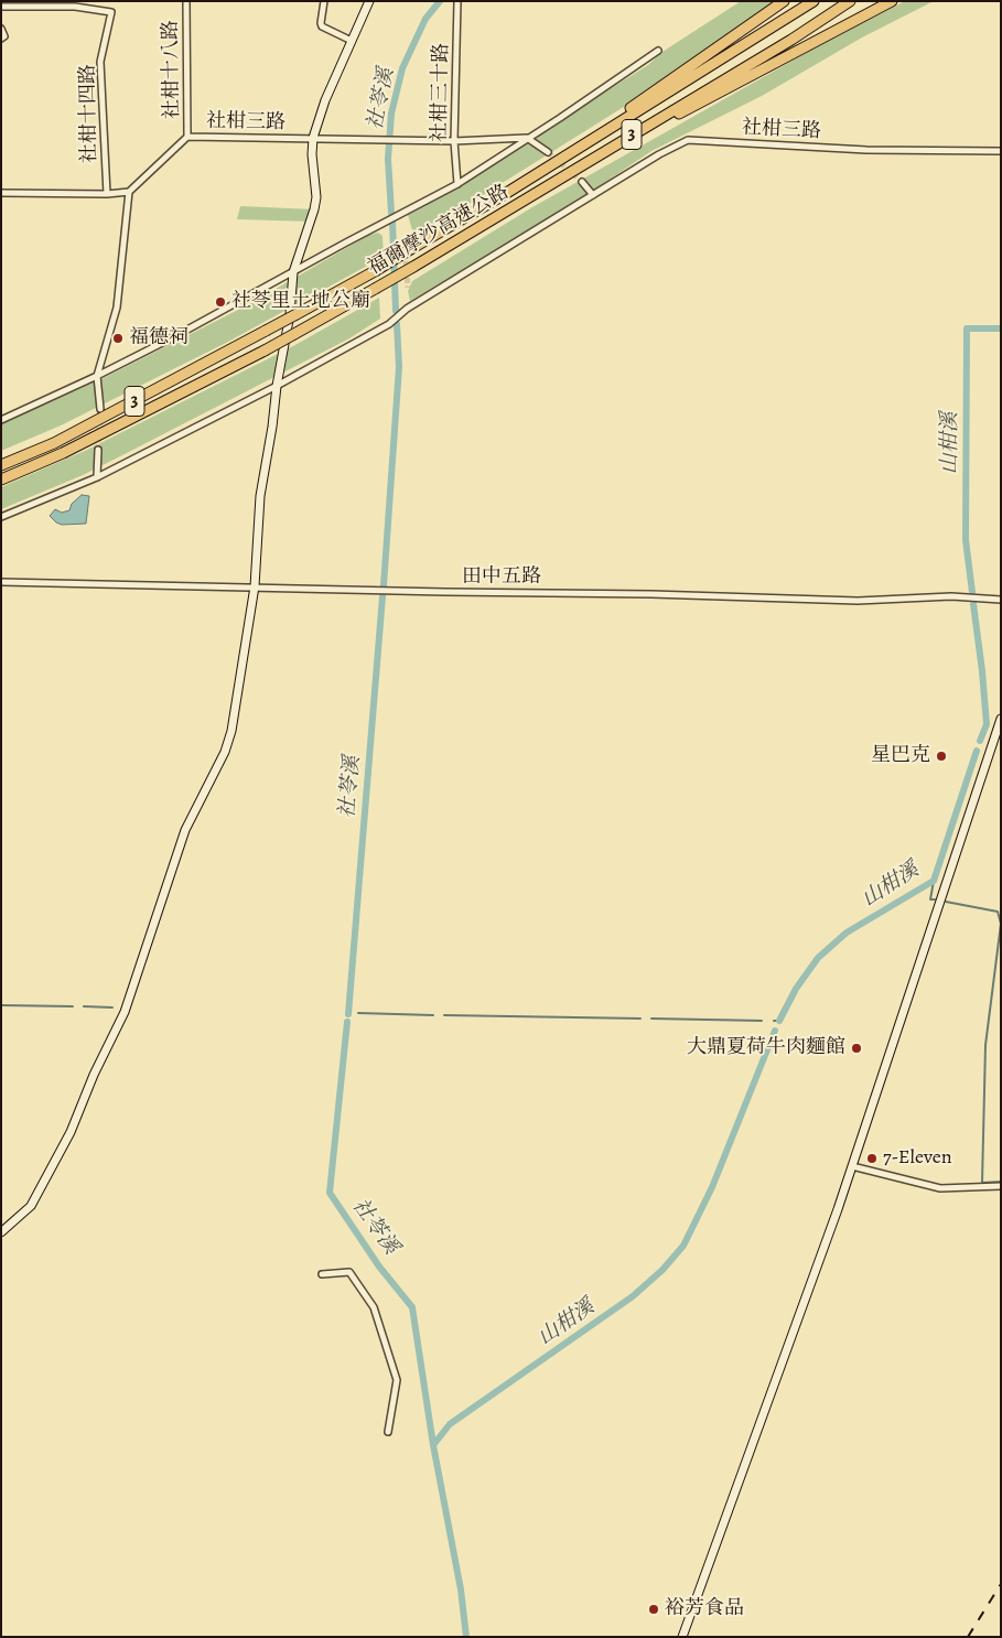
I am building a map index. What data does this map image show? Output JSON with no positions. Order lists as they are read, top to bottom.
{
  "streets": {
    "highway": ["3", "福爾摩沙高速公路"],
    "street": [
      "社柑十八路",
      "社柑三十路",
      "社柑十四路",
      "社柑三路",
      "田中五路"
    ]
  },
  "crossings": [
    ["社柑十八路", "社柑三路"],
    ["社柑三十路", "社柑三路"]
  ],
  "water": ["社苓溪", "山柑溪"],
  "places": [
    "社苓里土地公廟",
    "福德祠",
    "星巴克",
    "大鼎夏荷牛肉麵館",
    "7-Eleven",
    "裕芳食品"
  ]
}
